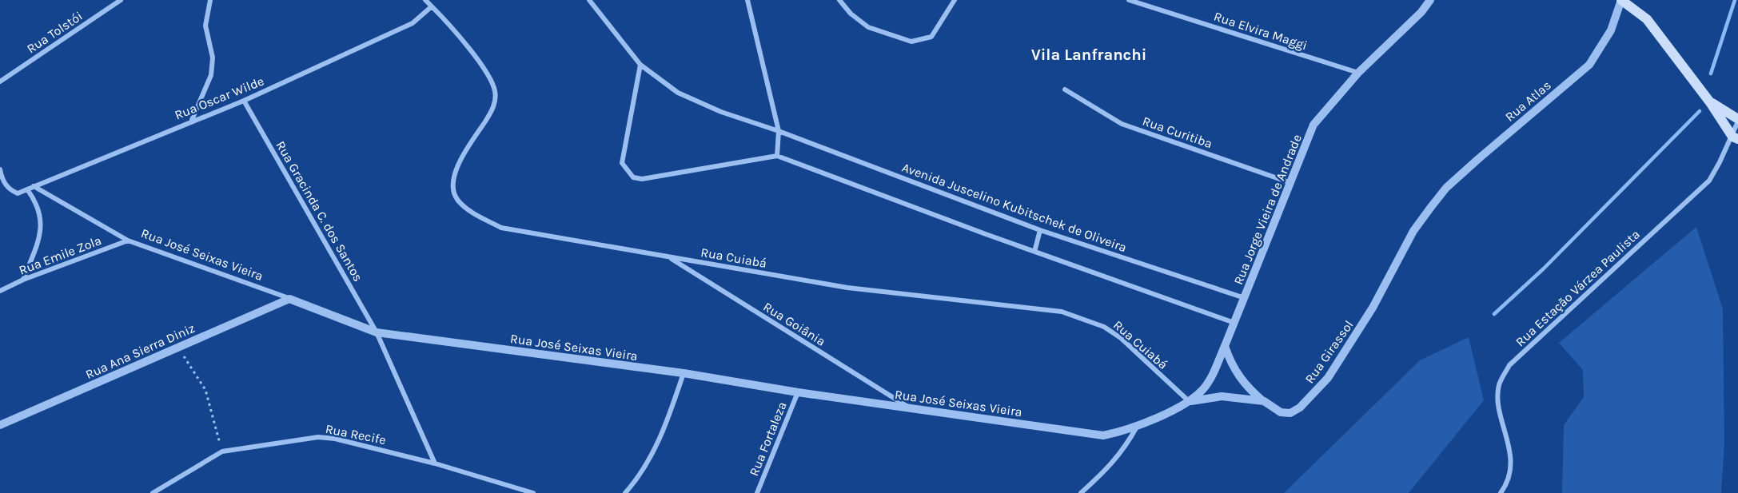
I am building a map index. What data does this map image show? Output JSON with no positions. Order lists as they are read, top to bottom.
{
  "streets": {
    "street": [
      "Rua Elvira Maggi",
      "Rua Tolstói",
      "Rua Oscar Wilde",
      "Rua Atlas",
      "Rua Curitiba",
      "Avenida Juscelino Kubitschek de Oliveira",
      "Rua Jorge Vieira de Andrade",
      "Rua Gracinda C. dos Santos",
      "Rua José Seixas Vieira",
      "Rua Emile Zola",
      "Rua Cuiabá",
      "Rua Estação Várzea Paulista",
      "Rua Goiânia",
      "Rua Ana Sierra Diniz",
      "Rua Girassol",
      "Rua Recife",
      "Rua Fortaleza"
    ]
  },
  "crossings": [
    ["Rua Elvira Maggi", "Rua Jorge Vieira de Andrade"],
    ["Rua Oscar Wilde", "Rua Gracinda C. dos Santos"],
    ["Rua Oscar Wilde", "Rua José Seixas Vieira"],
    ["Rua Oscar Wilde", "Rua Cuiabá"],
    ["Rua Atlas", "Rua Girassol"],
    ["Rua Curitiba", "Rua Jorge Vieira de Andrade"],
    ["Avenida Juscelino Kubitschek de Oliveira", "Rua Jorge Vieira de Andrade"],
    ["Rua Jorge Vieira de Andrade", "Rua José Seixas Vieira"],
    ["Rua Jorge Vieira de Andrade", "Rua Cuiabá"],
    ["Rua Jorge Vieira de Andrade", "Rua Girassol"],
    ["Rua Gracinda C. dos Santos", "Rua José Seixas Vieira"],
    ["Rua Gracinda C. dos Santos", "Rua Recife"],
    ["Rua José Seixas Vieira", "Rua Emile Zola"],
    ["Rua José Seixas Vieira", "Rua Goiânia"],
    ["Rua José Seixas Vieira", "Rua Ana Sierra Diniz"],
    ["Rua José Seixas Vieira", "Rua Fortaleza"],
    ["Rua Cuiabá", "Rua Goiânia"],
    ["Rua Cuiabá", "Rua Girassol"]
  ],
  "districts": ["Vila Lanfranchi"]
}
